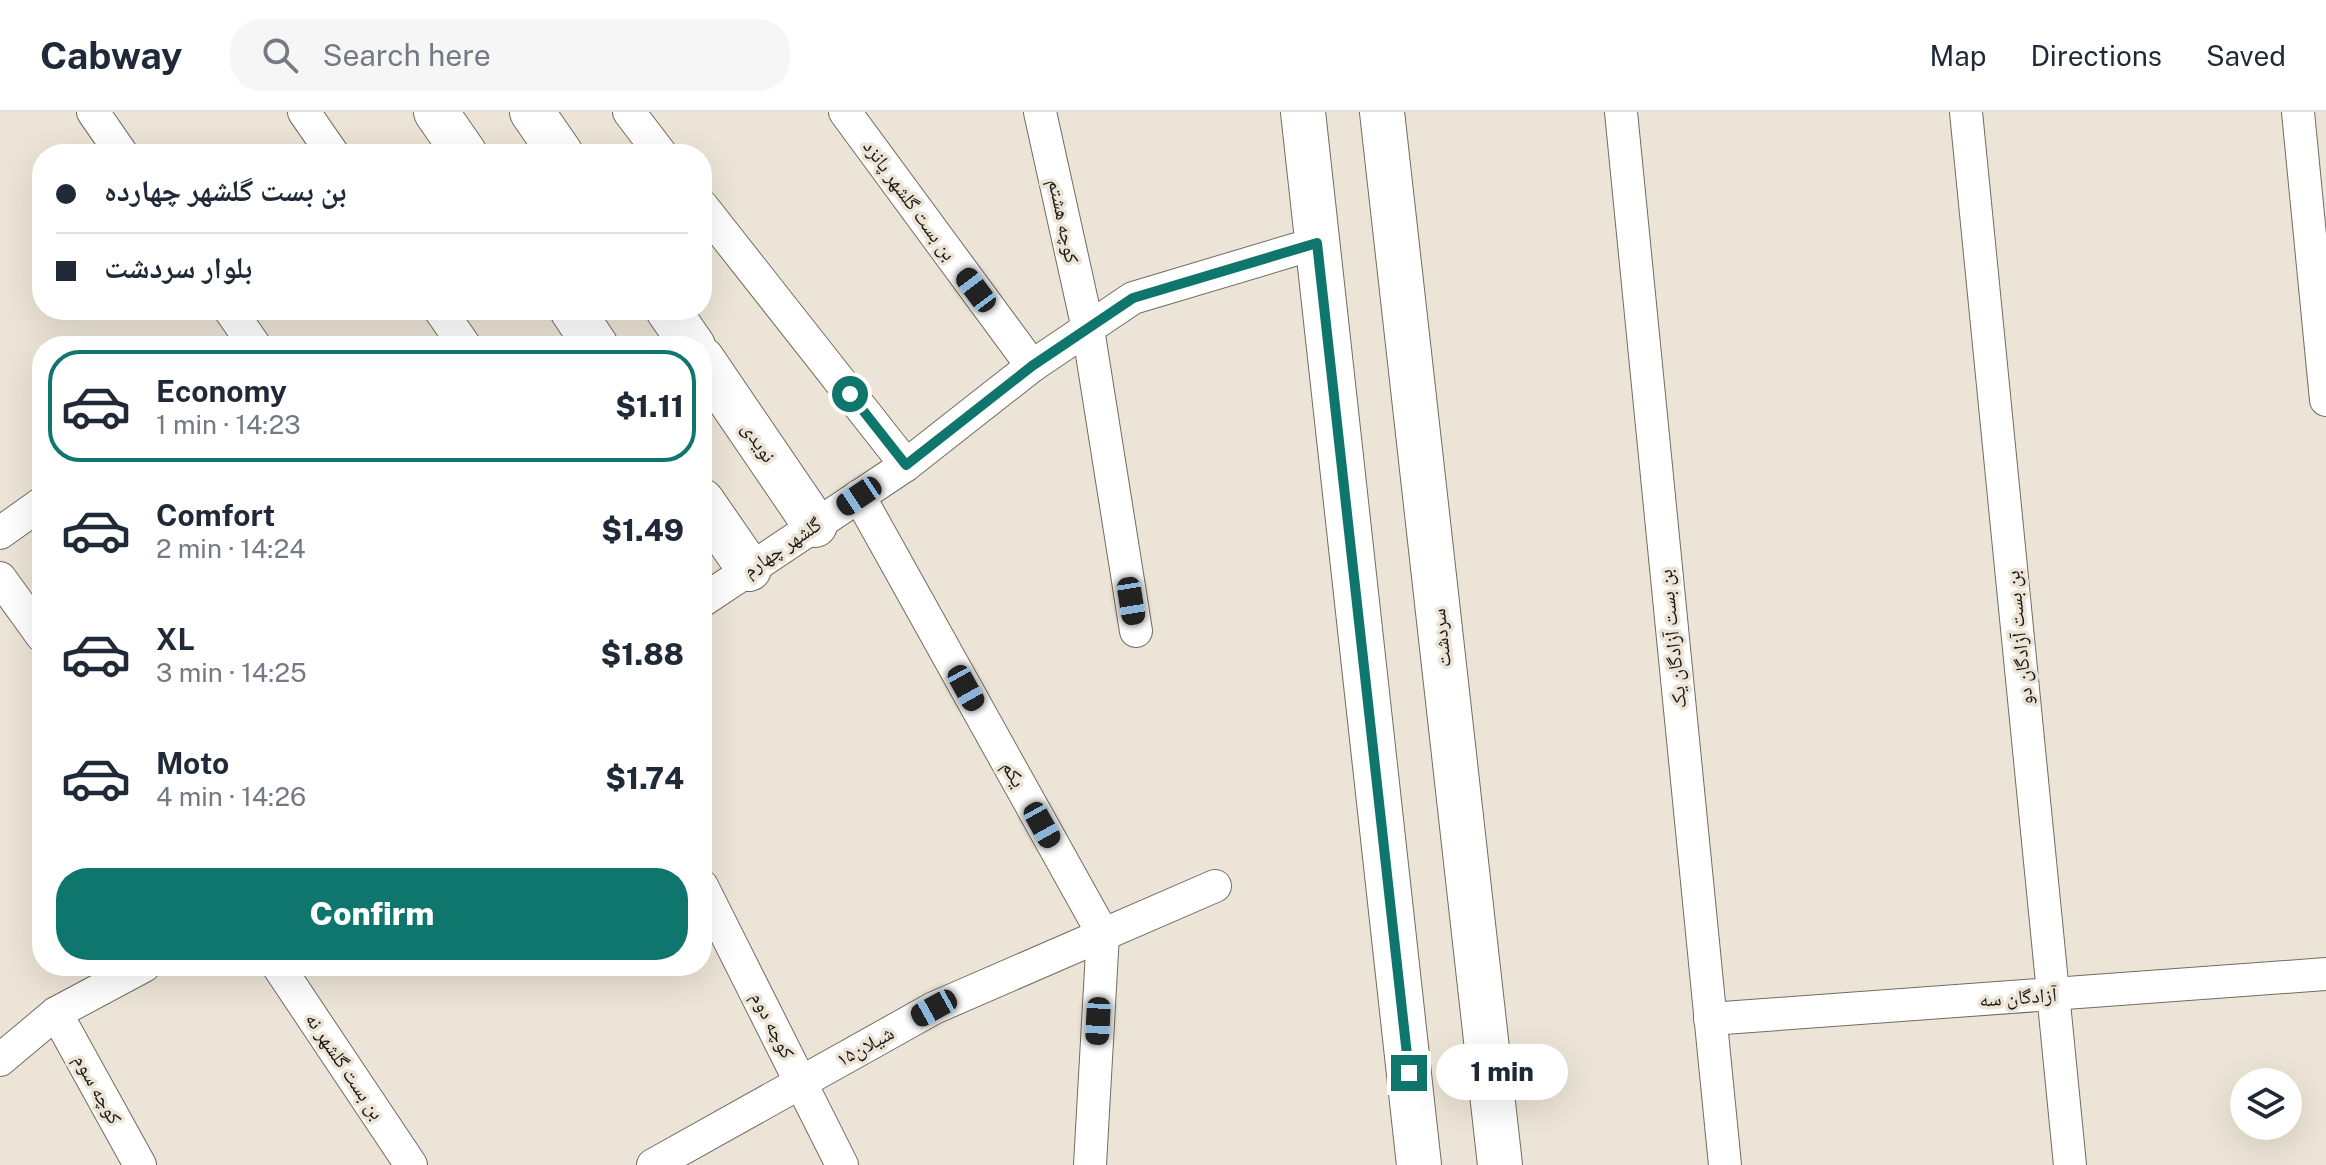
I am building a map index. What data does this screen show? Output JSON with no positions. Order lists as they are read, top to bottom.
{
  "streets": {
    "main road": ["نویدی", "سردشت"],
    "street": [
      "بن بست گلشهر پانزد",
      "کوچه هشتم",
      "گلشهر چهارم",
      "بن بست آزادگان دو",
      "بن بست آزادگان یک",
      "یکم",
      "آزادگان سه",
      "کوچه دوم",
      "شیلان۱۵",
      "بن بست گلشهر نه",
      "کوچه سوم"
    ]
  },
  "crossings": [
    ["بن بست گلشهر پانزد", "گلشهر چهارم"],
    ["کوچه هشتم", "گلشهر چهارم"],
    ["نویدی", "گلشهر چهارم"],
    ["گلشهر چهارم", "یکم"],
    ["بن بست آزادگان دو", "آزادگان سه"],
    ["بن بست آزادگان یک", "آزادگان سه"],
    ["یکم", "شیلان۱۵"],
    ["کوچه دوم", "شیلان۱۵"]
  ],
  "page": {
    "header": "Cabway",
    "search": "Search here",
    "nav": ["Map", "Directions", "Saved"],
    "banner": ["بن بست گلشهر چهارده", "بلوار سردشت"],
    "list": [
      {
        "name": "Economy",
        "note": "1 min · 14:23",
        "value": "$1.11"
      },
      {
        "name": "Comfort",
        "note": "2 min · 14:24",
        "value": "$1.49"
      },
      {
        "name": "XL",
        "note": "3 min · 14:25",
        "value": "$1.88"
      },
      {
        "name": "Moto",
        "note": "4 min · 14:26",
        "value": "$1.74"
      }
    ],
    "buttons": "Confirm",
    "bubble": "1 min"
  }
}
